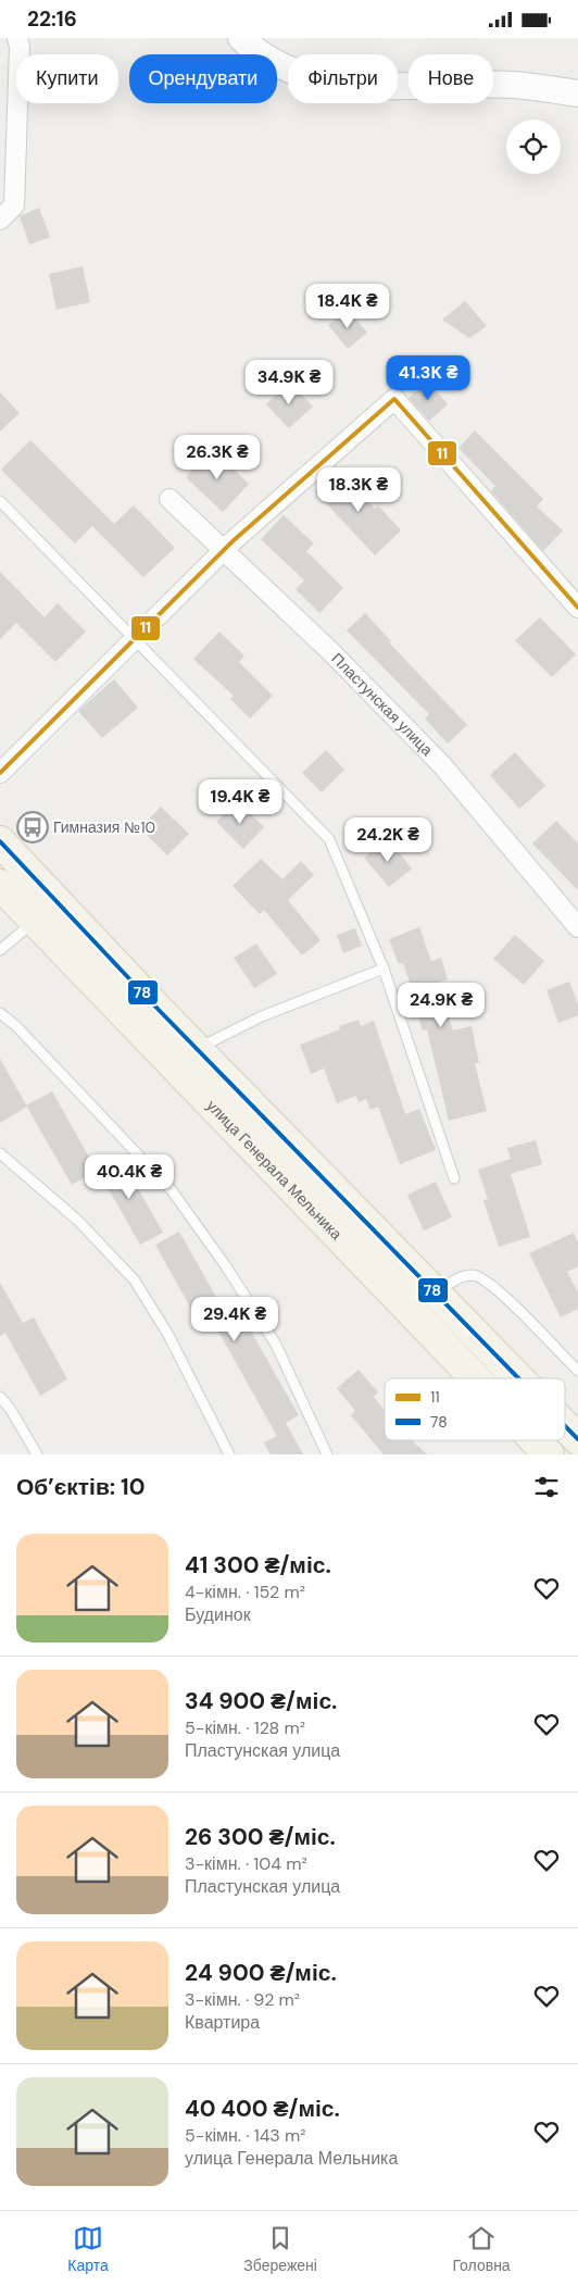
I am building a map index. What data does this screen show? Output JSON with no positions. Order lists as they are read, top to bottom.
{
  "streets": {
    "main road": ["улица Генерала Мельника"],
    "street": ["Пластунская улица"]
  },
  "places": {
    "bus stop": ["Гимназия №10"]
  },
  "lines": ["transit line 11", "transit line 78"],
  "legend": ["11", "78"],
  "page": {
    "status": "22:16",
    "chip": [
      "Купити",
      "Орендувати",
      "Фільтри",
      "Нове"
    ],
    "price": [
      "18.4K ₴",
      "41.3K ₴",
      "34.9K ₴",
      "26.3K ₴",
      "18.3K ₴",
      "19.4K ₴",
      "24.2K ₴",
      "24.9K ₴",
      "40.4K ₴",
      "29.4K ₴"
    ],
    "heading": "Об’єктів: 10",
    "list": [
      {
        "name": "41 300 ₴/міс.",
        "note": "4-кімн. · 152 m² · Будинок"
      },
      {
        "name": "34 900 ₴/міс.",
        "note": "5-кімн. · 128 m² · Пластунская улица"
      },
      {
        "name": "26 300 ₴/міс.",
        "note": "3-кімн. · 104 m² · Пластунская улица"
      },
      {
        "name": "24 900 ₴/міс.",
        "note": "3-кімн. · 92 m² · Квартира"
      },
      {
        "name": "40 400 ₴/міс.",
        "note": "5-кімн. · 143 m² · улица Генерала Мельника"
      }
    ],
    "tabs": ["Карта", "Збережені", "Головна"]
  }
}
